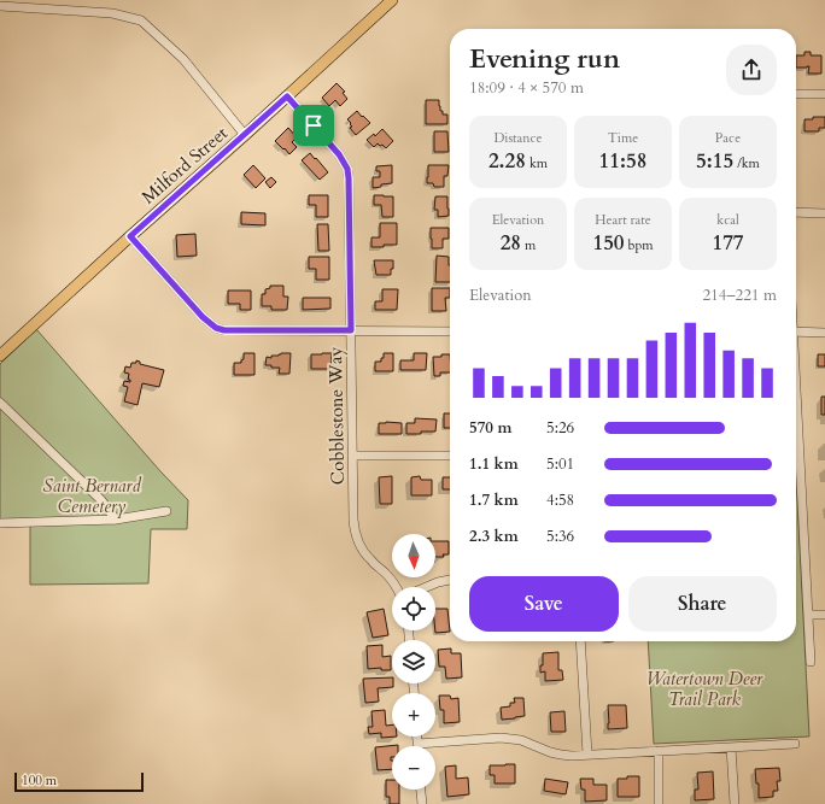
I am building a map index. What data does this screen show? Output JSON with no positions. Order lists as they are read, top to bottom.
{
  "streets": {
    "main road": ["Milford Street"],
    "street": ["Cobblestone Way"]
  },
  "crossings": [
    ["Milford Street", "Cobblestone Way"]
  ],
  "parks": ["Saint Bernard Cemetery", "Watertown Deer Trail Park"],
  "scale_bar": "100 m",
  "north": "bottom",
  "page": {
    "heading": ["Evening run", "18:09 · 4 × 570 m"],
    "stats": [
      ["Distance", "2.28 km"],
      ["Time", "11:58"],
      ["Pace", "5:15 /km"],
      ["Elevation", "28 m"],
      ["Heart rate", "150 bpm"],
      ["kcal", "177"]
    ],
    "chart": ["Elevation", "214–221 m"],
    "list": [
      {
        "name": "570 m",
        "note": "5:26"
      },
      {
        "name": "1.1 km",
        "note": "5:01"
      },
      {
        "name": "1.7 km",
        "note": "4:58"
      },
      {
        "name": "2.3 km",
        "note": "5:36"
      }
    ],
    "map_buttons": ["+", "−"],
    "buttons": ["Save", "Share"],
    "scale": "100 m"
  }
}
